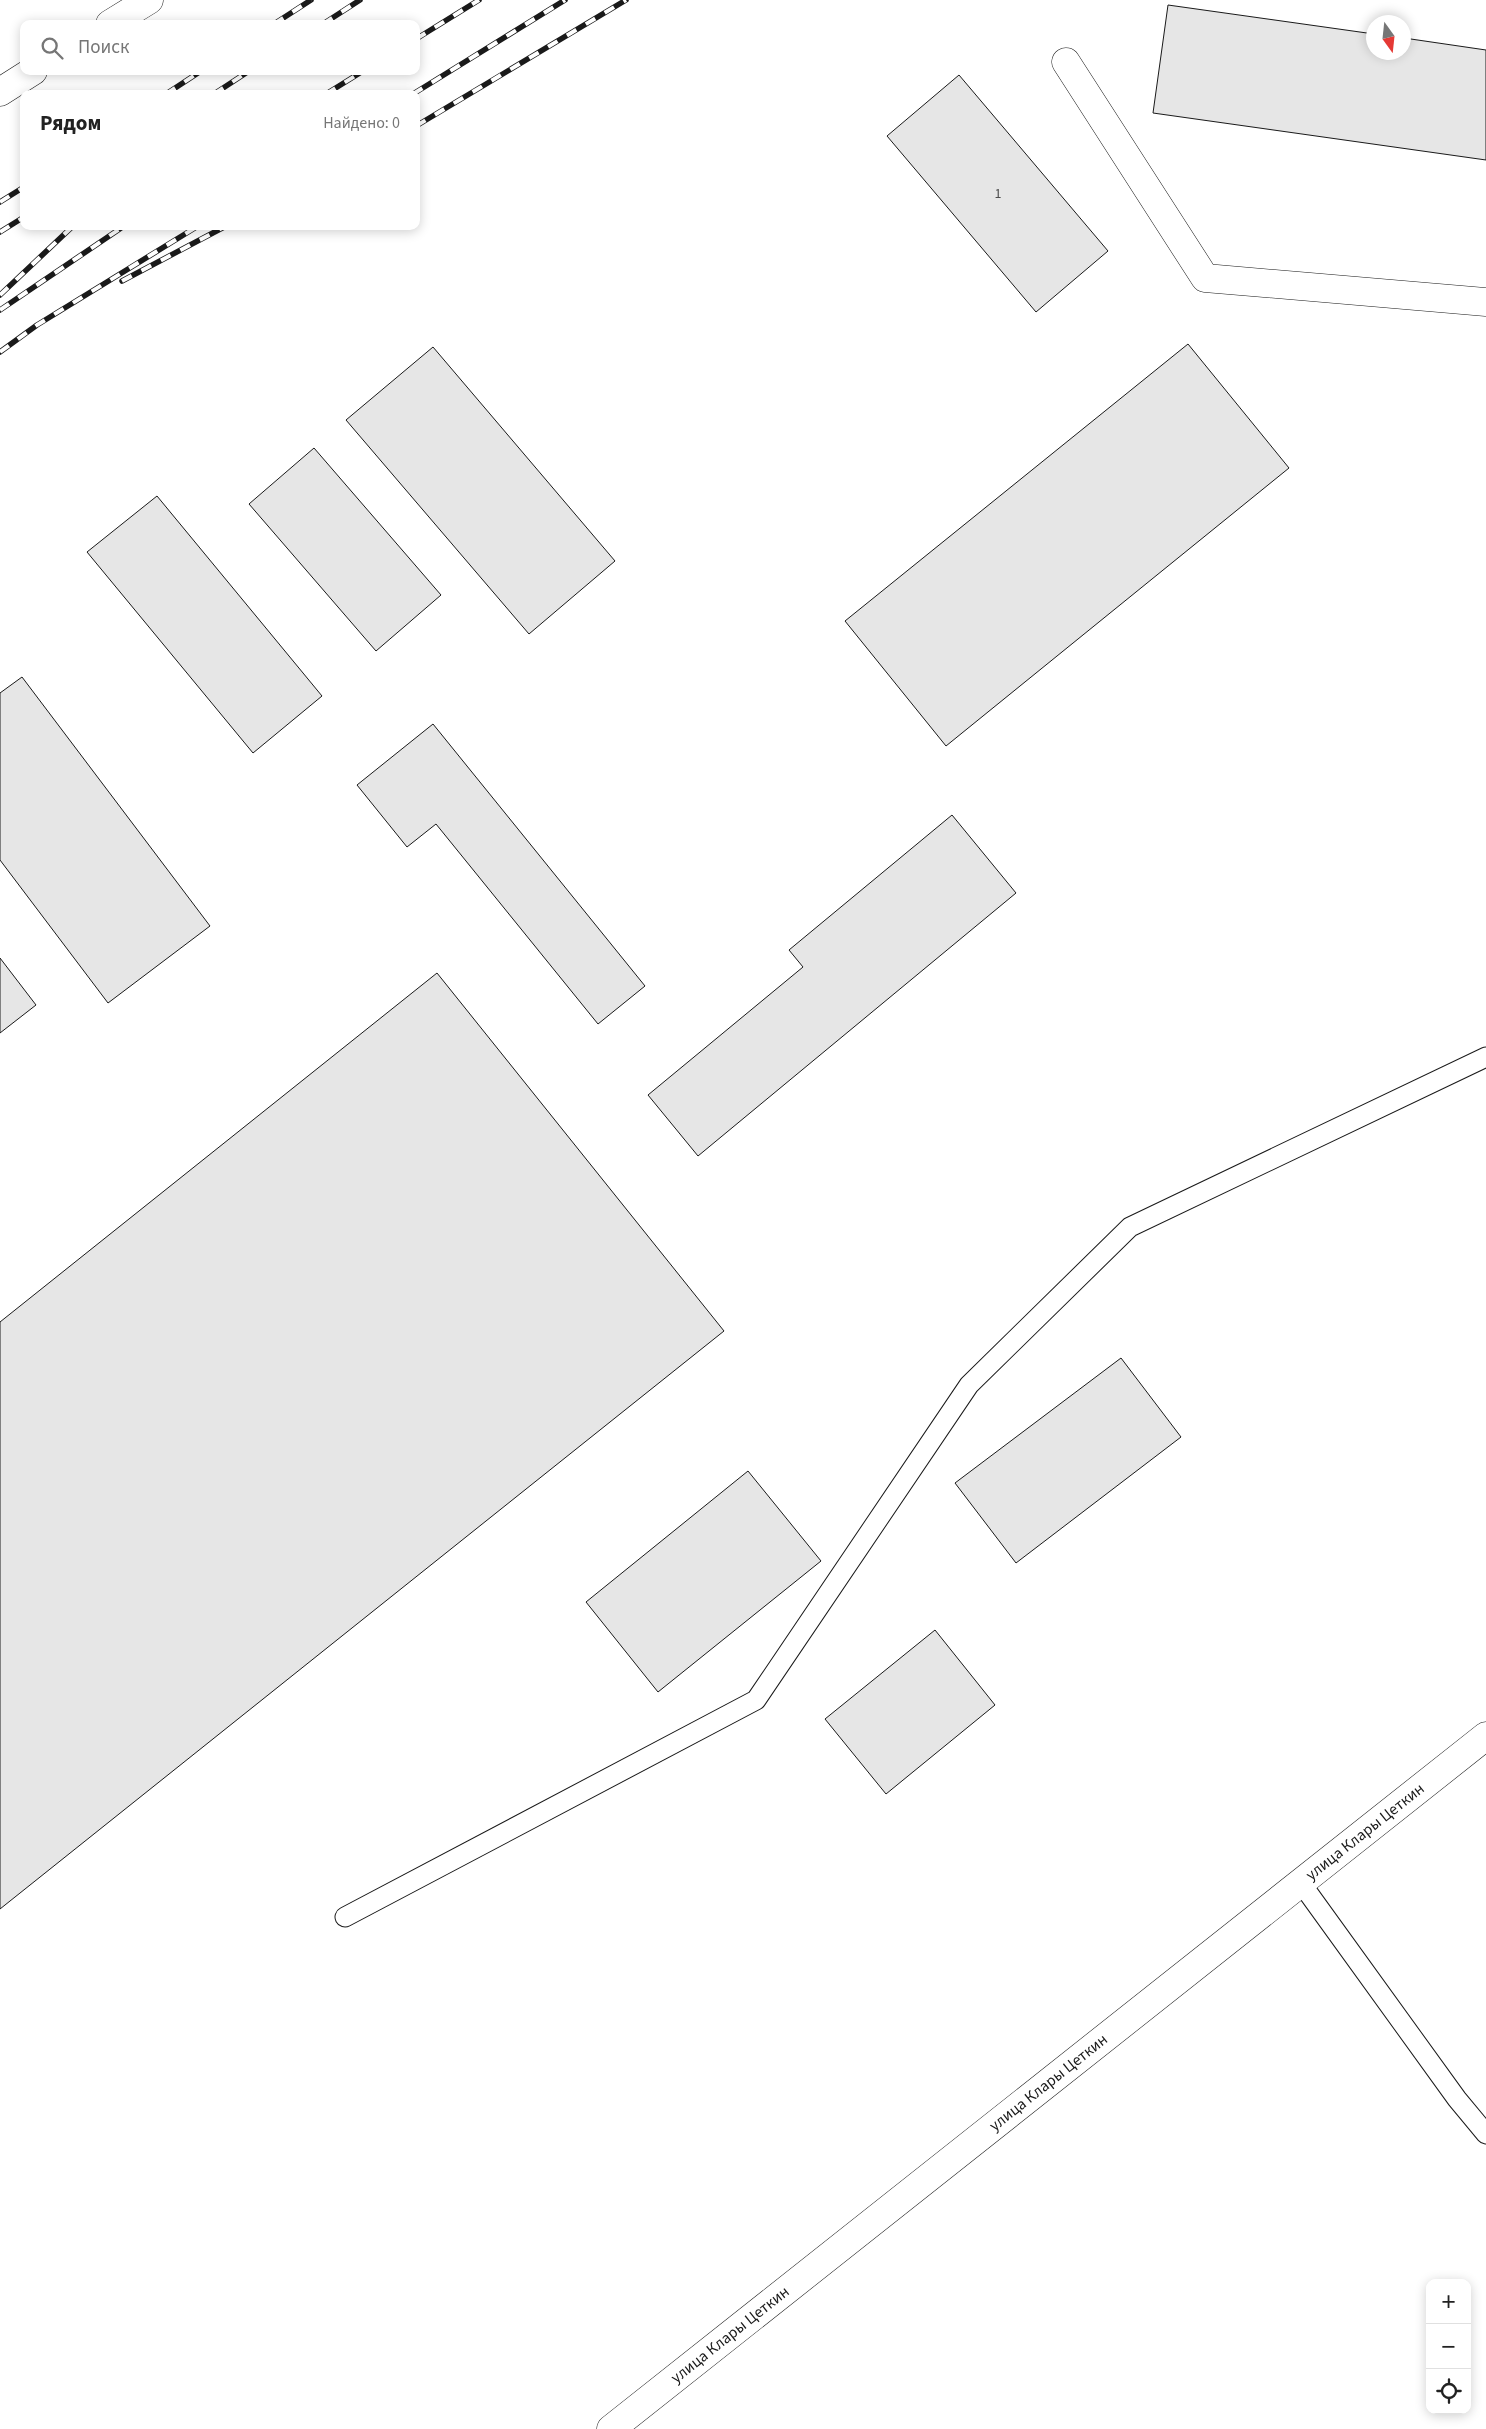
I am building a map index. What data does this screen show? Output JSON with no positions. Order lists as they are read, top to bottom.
{
  "streets": {
    "street": ["улица Клары Цеткин"]
  },
  "house_numbers": ["1"],
  "north": "bottom",
  "page": {
    "search": "Поиск",
    "heading": ["Рядом", "Найдено: 0"],
    "map_buttons": ["+", "−"]
  }
}
